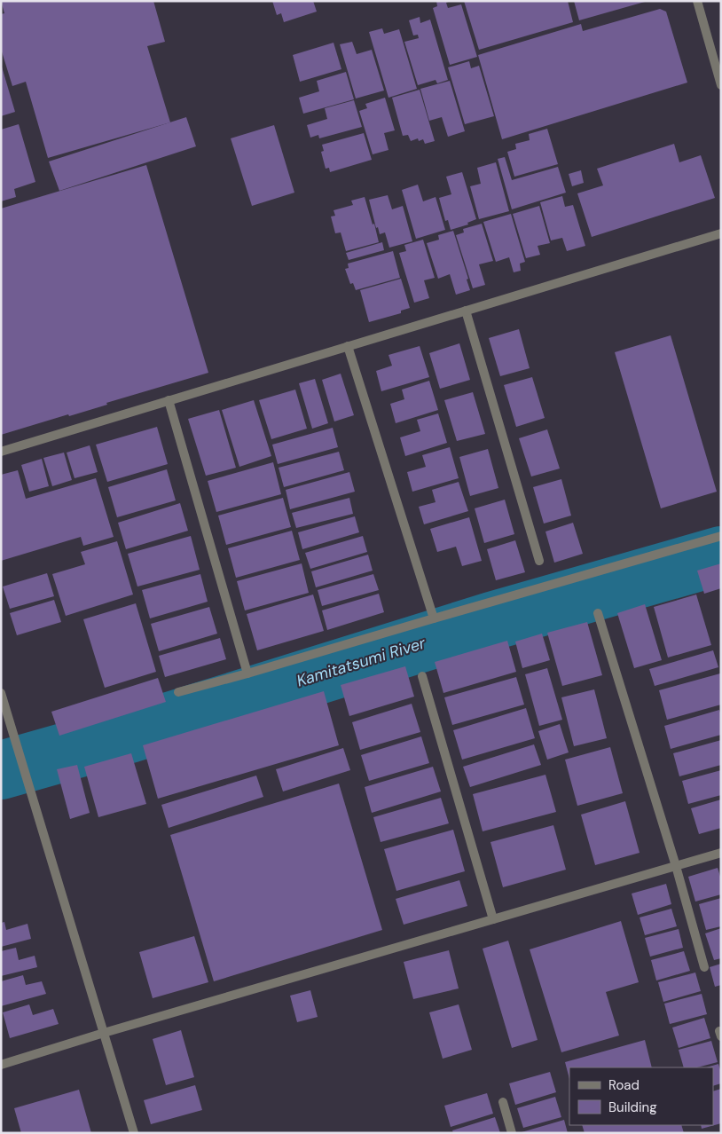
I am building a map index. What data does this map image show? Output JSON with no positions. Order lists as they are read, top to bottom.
{
  "water": ["Kamitatsumi River"],
  "legend": ["Road", "Building"]
}
